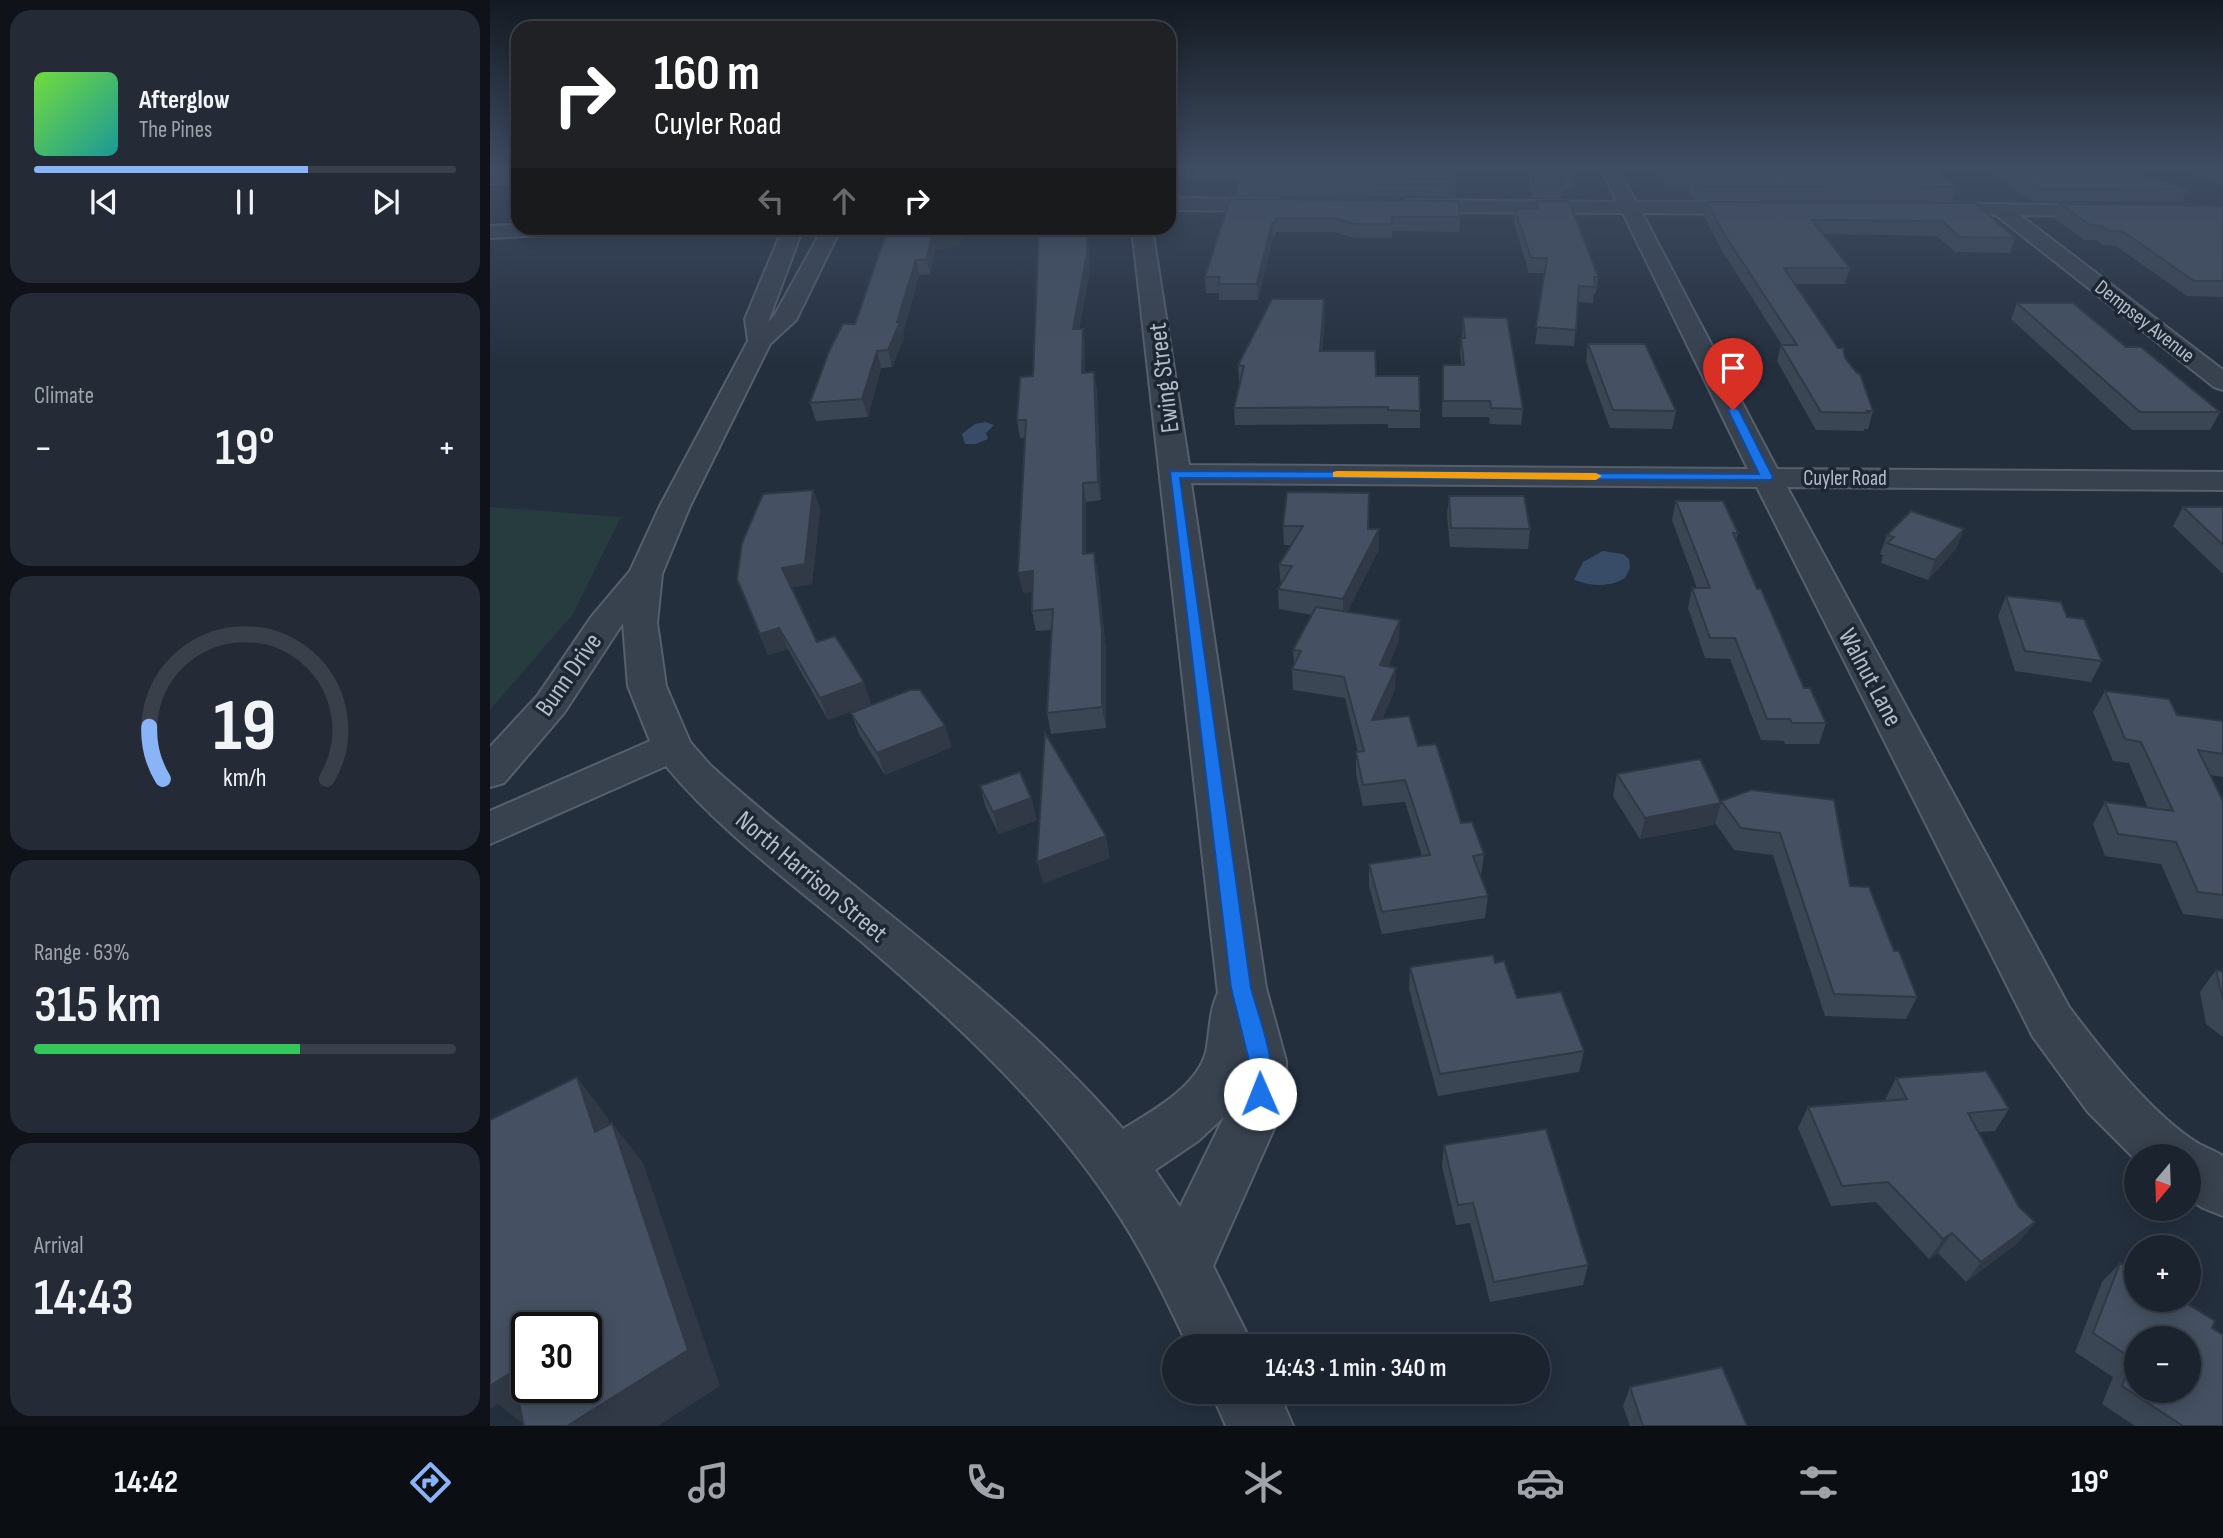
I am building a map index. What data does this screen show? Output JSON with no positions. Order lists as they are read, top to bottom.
{
  "streets": {
    "street": [
      "Dempsey Avenue",
      "Ewing Street",
      "Cuyler Road",
      "Bunn Drive",
      "Walnut Lane",
      "North Harrison Street"
    ]
  },
  "crossings": [
    ["Ewing Street", "Cuyler Road"],
    ["Ewing Street", "North Harrison Street"],
    ["Cuyler Road", "Walnut Lane"],
    ["Bunn Drive", "North Harrison Street"]
  ],
  "north": "bottom",
  "page": {
    "turn": ["160 m", "Cuyler Road"],
    "song": ["Afterglow", "The Pines"],
    "tile": [
      "Climate",
      ["Range · 63%", "315 km"],
      ["Arrival", "14:43"]
    ],
    "heat": ["−", "19°", "+"],
    "map_buttons": ["+", "−"],
    "limit": "30",
    "trip": "14:43 · 1 min · 340 m",
    "tabs": ["14:42", "19°"],
    "gauge": ["19", "km/h"]
  }
}
